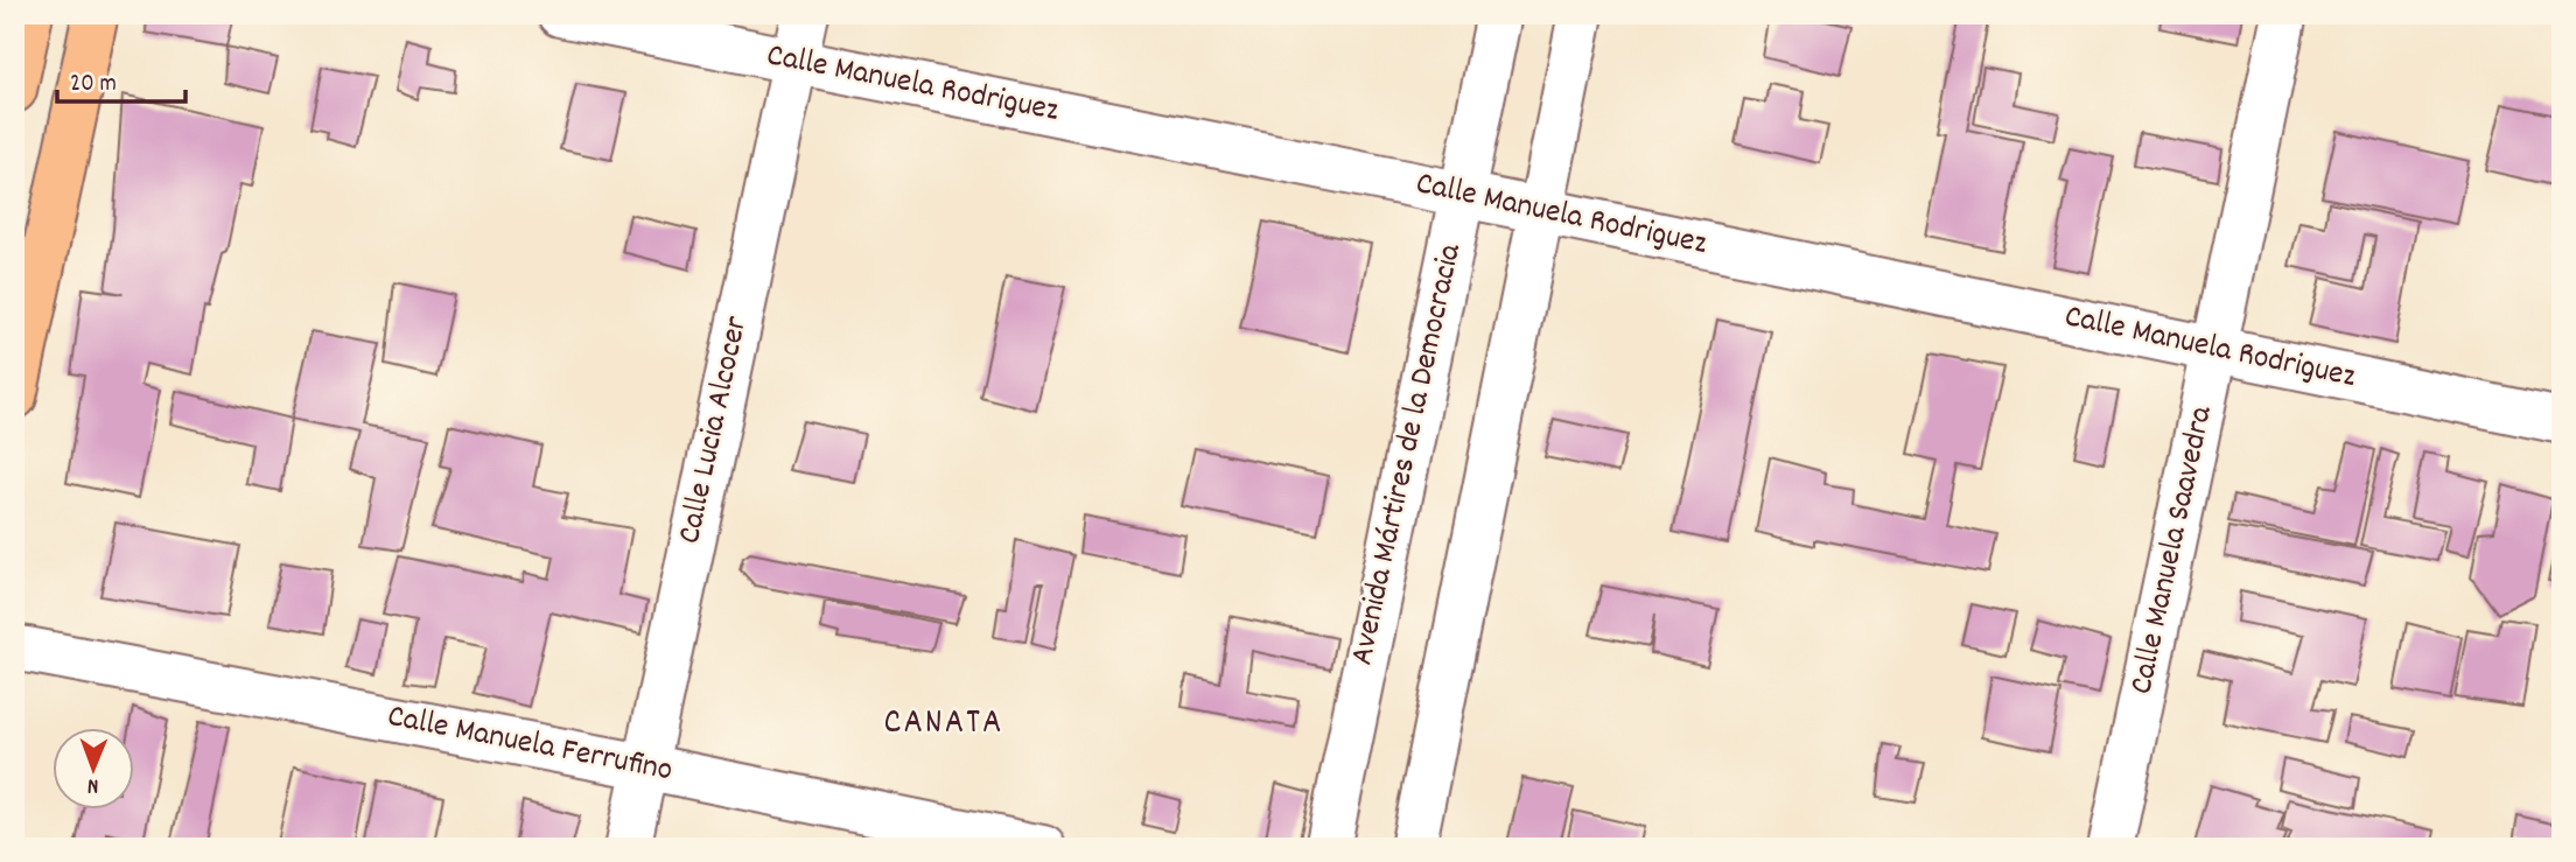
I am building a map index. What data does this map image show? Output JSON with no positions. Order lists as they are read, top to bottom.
{
  "streets": {
    "street": [
      "Calle Manuela Rodriguez",
      "Calle Lucia Alcocer",
      "Avenida Mártires de la Democracia",
      "Calle Manuela Saavedra",
      "Calle Manuela Ferrufino"
    ]
  },
  "crossings": [
    ["Calle Manuela Rodriguez", "Calle Lucia Alcocer"],
    ["Calle Manuela Rodriguez", "Avenida Mártires de la Democracia"],
    ["Calle Manuela Rodriguez", "Calle Manuela Saavedra"],
    ["Calle Lucia Alcocer", "Calle Manuela Ferrufino"]
  ],
  "districts": ["CANATA"],
  "scale_bar": "20 m",
  "north": "bottom"
}
